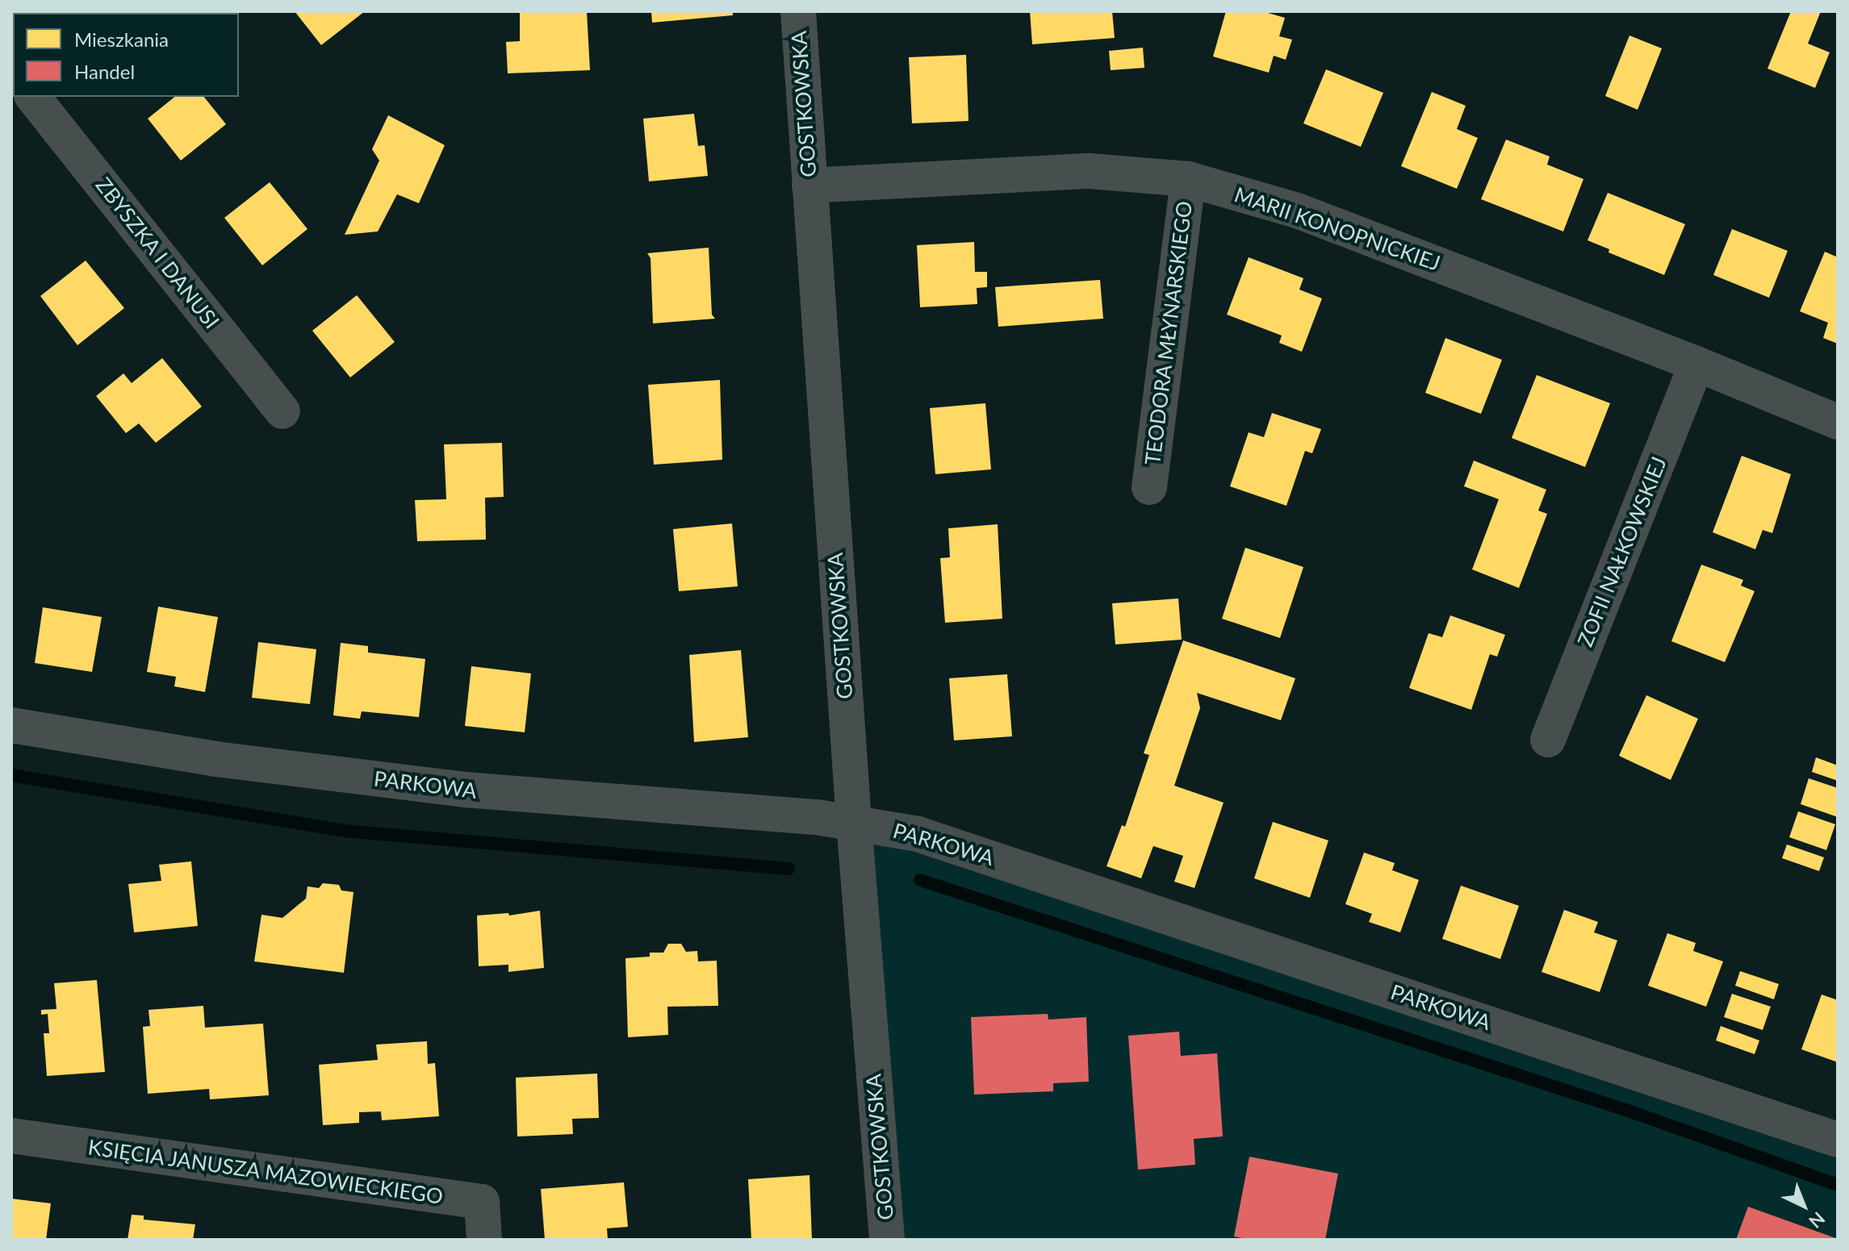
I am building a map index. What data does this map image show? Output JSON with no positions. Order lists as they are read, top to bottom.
{
  "streets": {
    "street": [
      "GOSTKOWSKA",
      "MARII KONOPNICKIEJ",
      "ZBYSZKA I DANUSI",
      "TEODORA MŁYNARSKIEGO",
      "ZOFII NAŁKOWSKIEJ",
      "PARKOWA",
      "KSIĘCIA JANUSZA MAZOWIECKIEGO"
    ]
  },
  "crossings": [
    ["GOSTKOWSKA", "MARII KONOPNICKIEJ"],
    ["GOSTKOWSKA", "PARKOWA"],
    ["MARII KONOPNICKIEJ", "TEODORA MŁYNARSKIEGO"],
    ["MARII KONOPNICKIEJ", "ZOFII NAŁKOWSKIEJ"]
  ],
  "legend": ["Mieszkania", "Handel"],
  "north": "bottom right"
}
